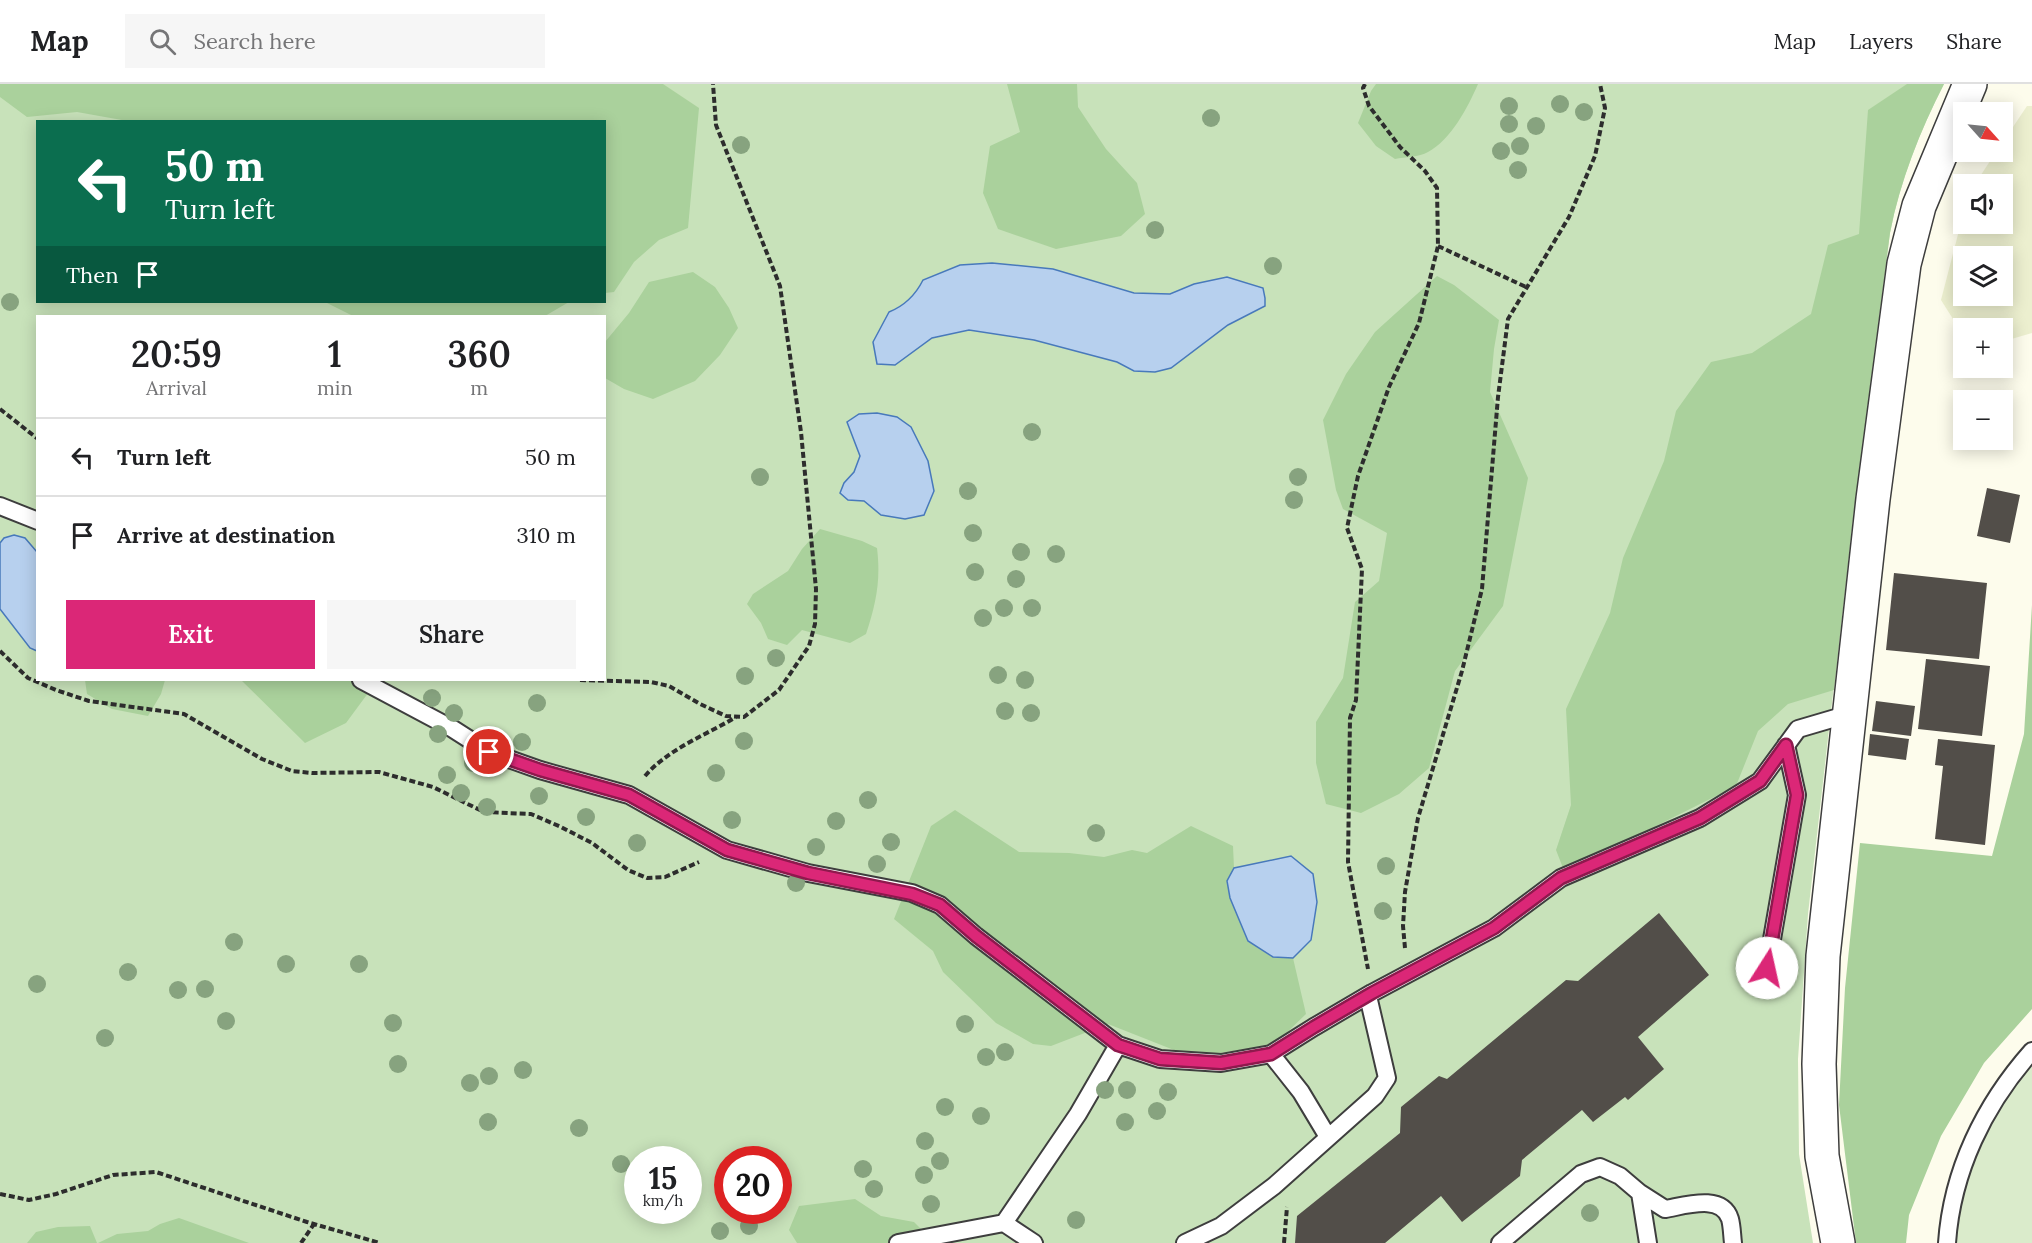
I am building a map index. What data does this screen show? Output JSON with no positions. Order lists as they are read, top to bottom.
{
  "north": "bottom right",
  "page": {
    "header": "Map",
    "search": "Search here",
    "nav": ["Map", "Layers", "Share"],
    "map_buttons": ["+", "−"],
    "turn": ["50 m", "Turn left"],
    "then": "Then",
    "eta": [
      "20:59",
      "Arrival",
      "1",
      "min",
      "360",
      "m"
    ],
    "list": [
      {
        "name": "Turn left",
        "value": "50 m"
      },
      {
        "name": "Arrive at destination",
        "value": "310 m"
      }
    ],
    "buttons": ["Exit", "Share"],
    "speed": "15 km/h",
    "limit": "20"
  }
}
